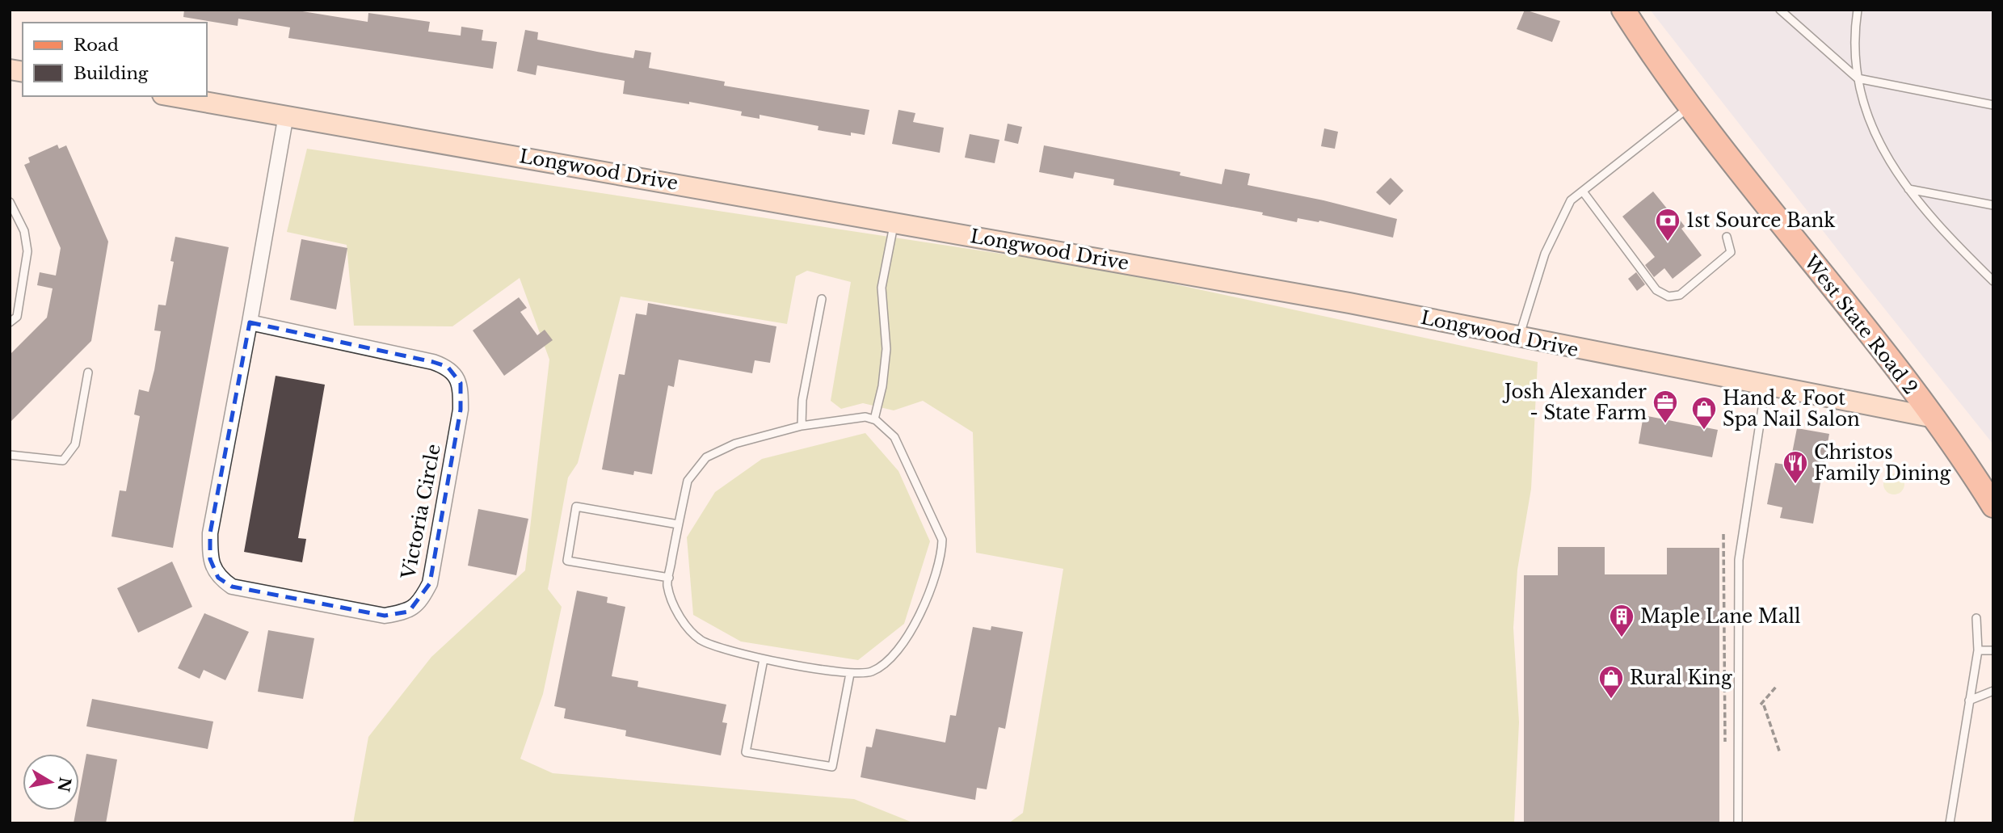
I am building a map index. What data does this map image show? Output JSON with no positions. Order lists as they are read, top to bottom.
{
  "streets": {
    "main road": ["Longwood Drive", "West State Road 2"],
    "street": ["Victoria Circle"]
  },
  "crossings": [
    ["Longwood Drive", "West State Road 2"],
    ["Longwood Drive", "Victoria Circle"]
  ],
  "places": {
    "bank": ["1st Source Bank"],
    "office": ["Josh Alexander - State Farm"],
    "shop": ["Hand & Foot Spa Nail Salon", "Rural King"],
    "restaurant": ["Christos Family Dining"],
    "building": ["Maple Lane Mall"]
  },
  "legend": ["Road", "Building"],
  "north": "right"
}
